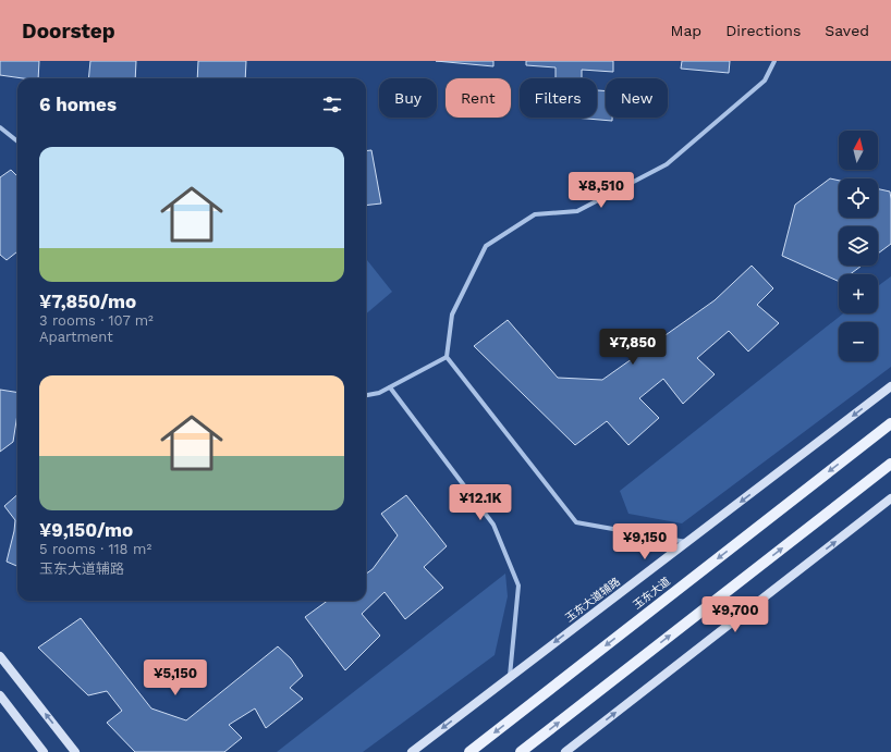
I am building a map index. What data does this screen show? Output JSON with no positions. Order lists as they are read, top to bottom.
{
  "streets": {
    "main road": ["玉东大道"],
    "street": ["玉东大道辅路"]
  },
  "one_way": ["玉东大道辅路"],
  "north": "top",
  "page": {
    "header": "Doorstep",
    "nav": ["Map", "Directions", "Saved"],
    "chip": [
      "Buy",
      "Rent",
      "Filters",
      "New"
    ],
    "heading": "6 homes",
    "map_buttons": ["+", "−"],
    "list": [
      {
        "name": "¥7,850/mo",
        "note": "3 rooms · 107 m² · Apartment"
      },
      {
        "name": "¥9,150/mo",
        "note": "5 rooms · 118 m² · 玉东大道辅路"
      }
    ],
    "price": [
      "¥8,510",
      "¥7,850",
      "¥12.1K",
      "¥9,150",
      "¥9,700",
      "¥5,150"
    ]
  }
}
